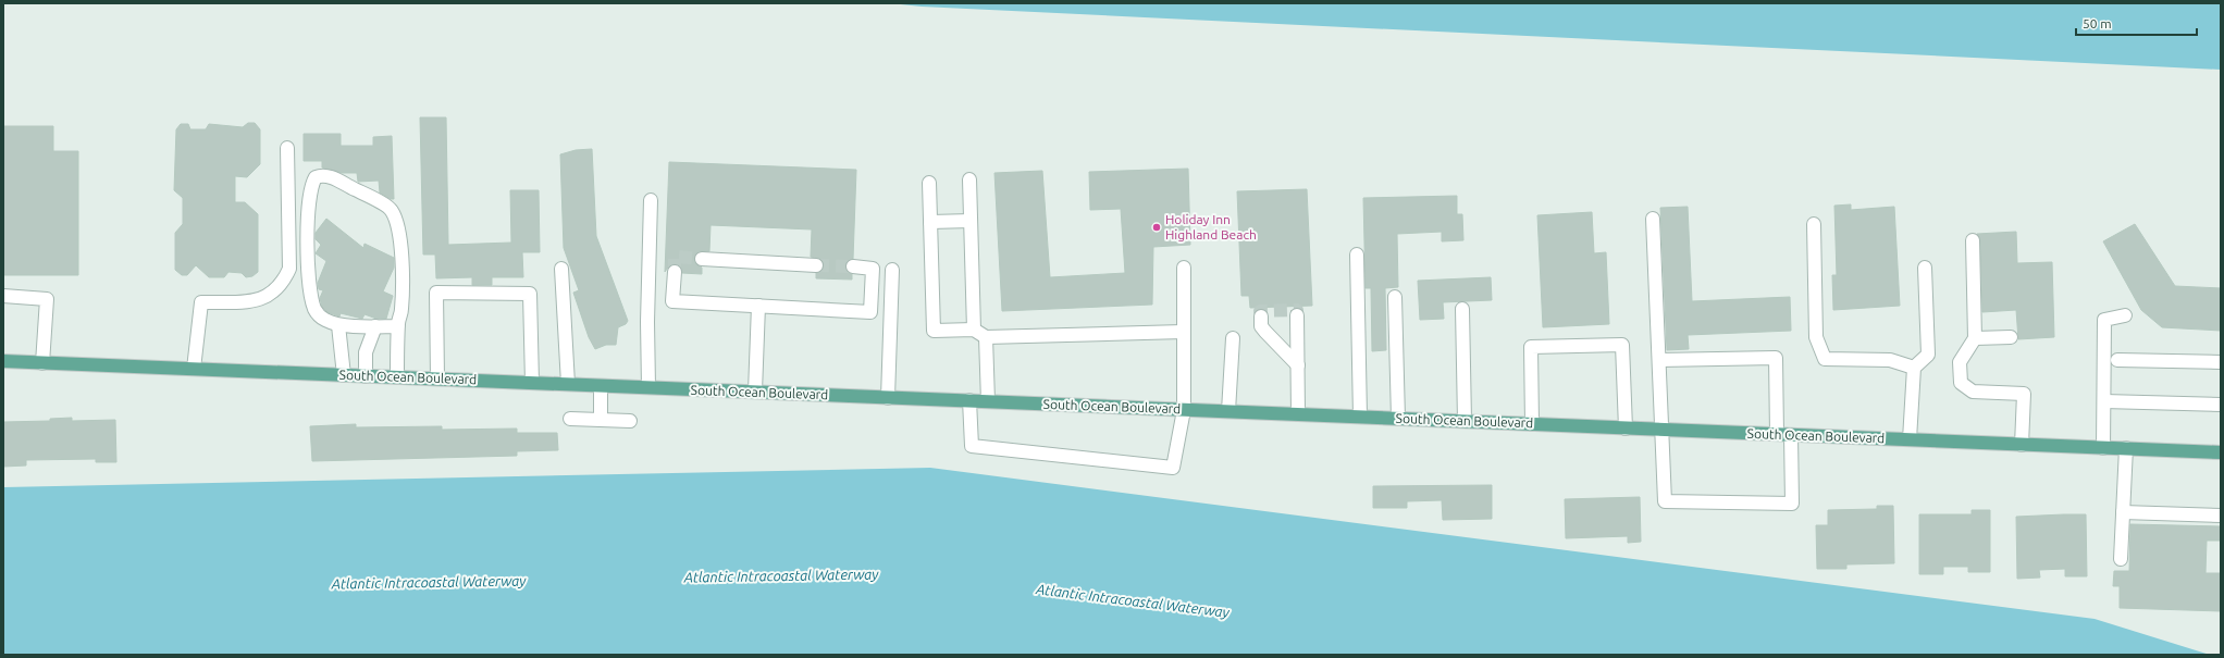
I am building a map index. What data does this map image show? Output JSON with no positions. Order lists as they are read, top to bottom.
{
  "streets": {
    "main road": ["South Ocean Boulevard"]
  },
  "water": ["Atlantic Intracoastal Waterway"],
  "places": ["Holiday Inn Highland Beach"],
  "scale_bar": "50 m"
}
